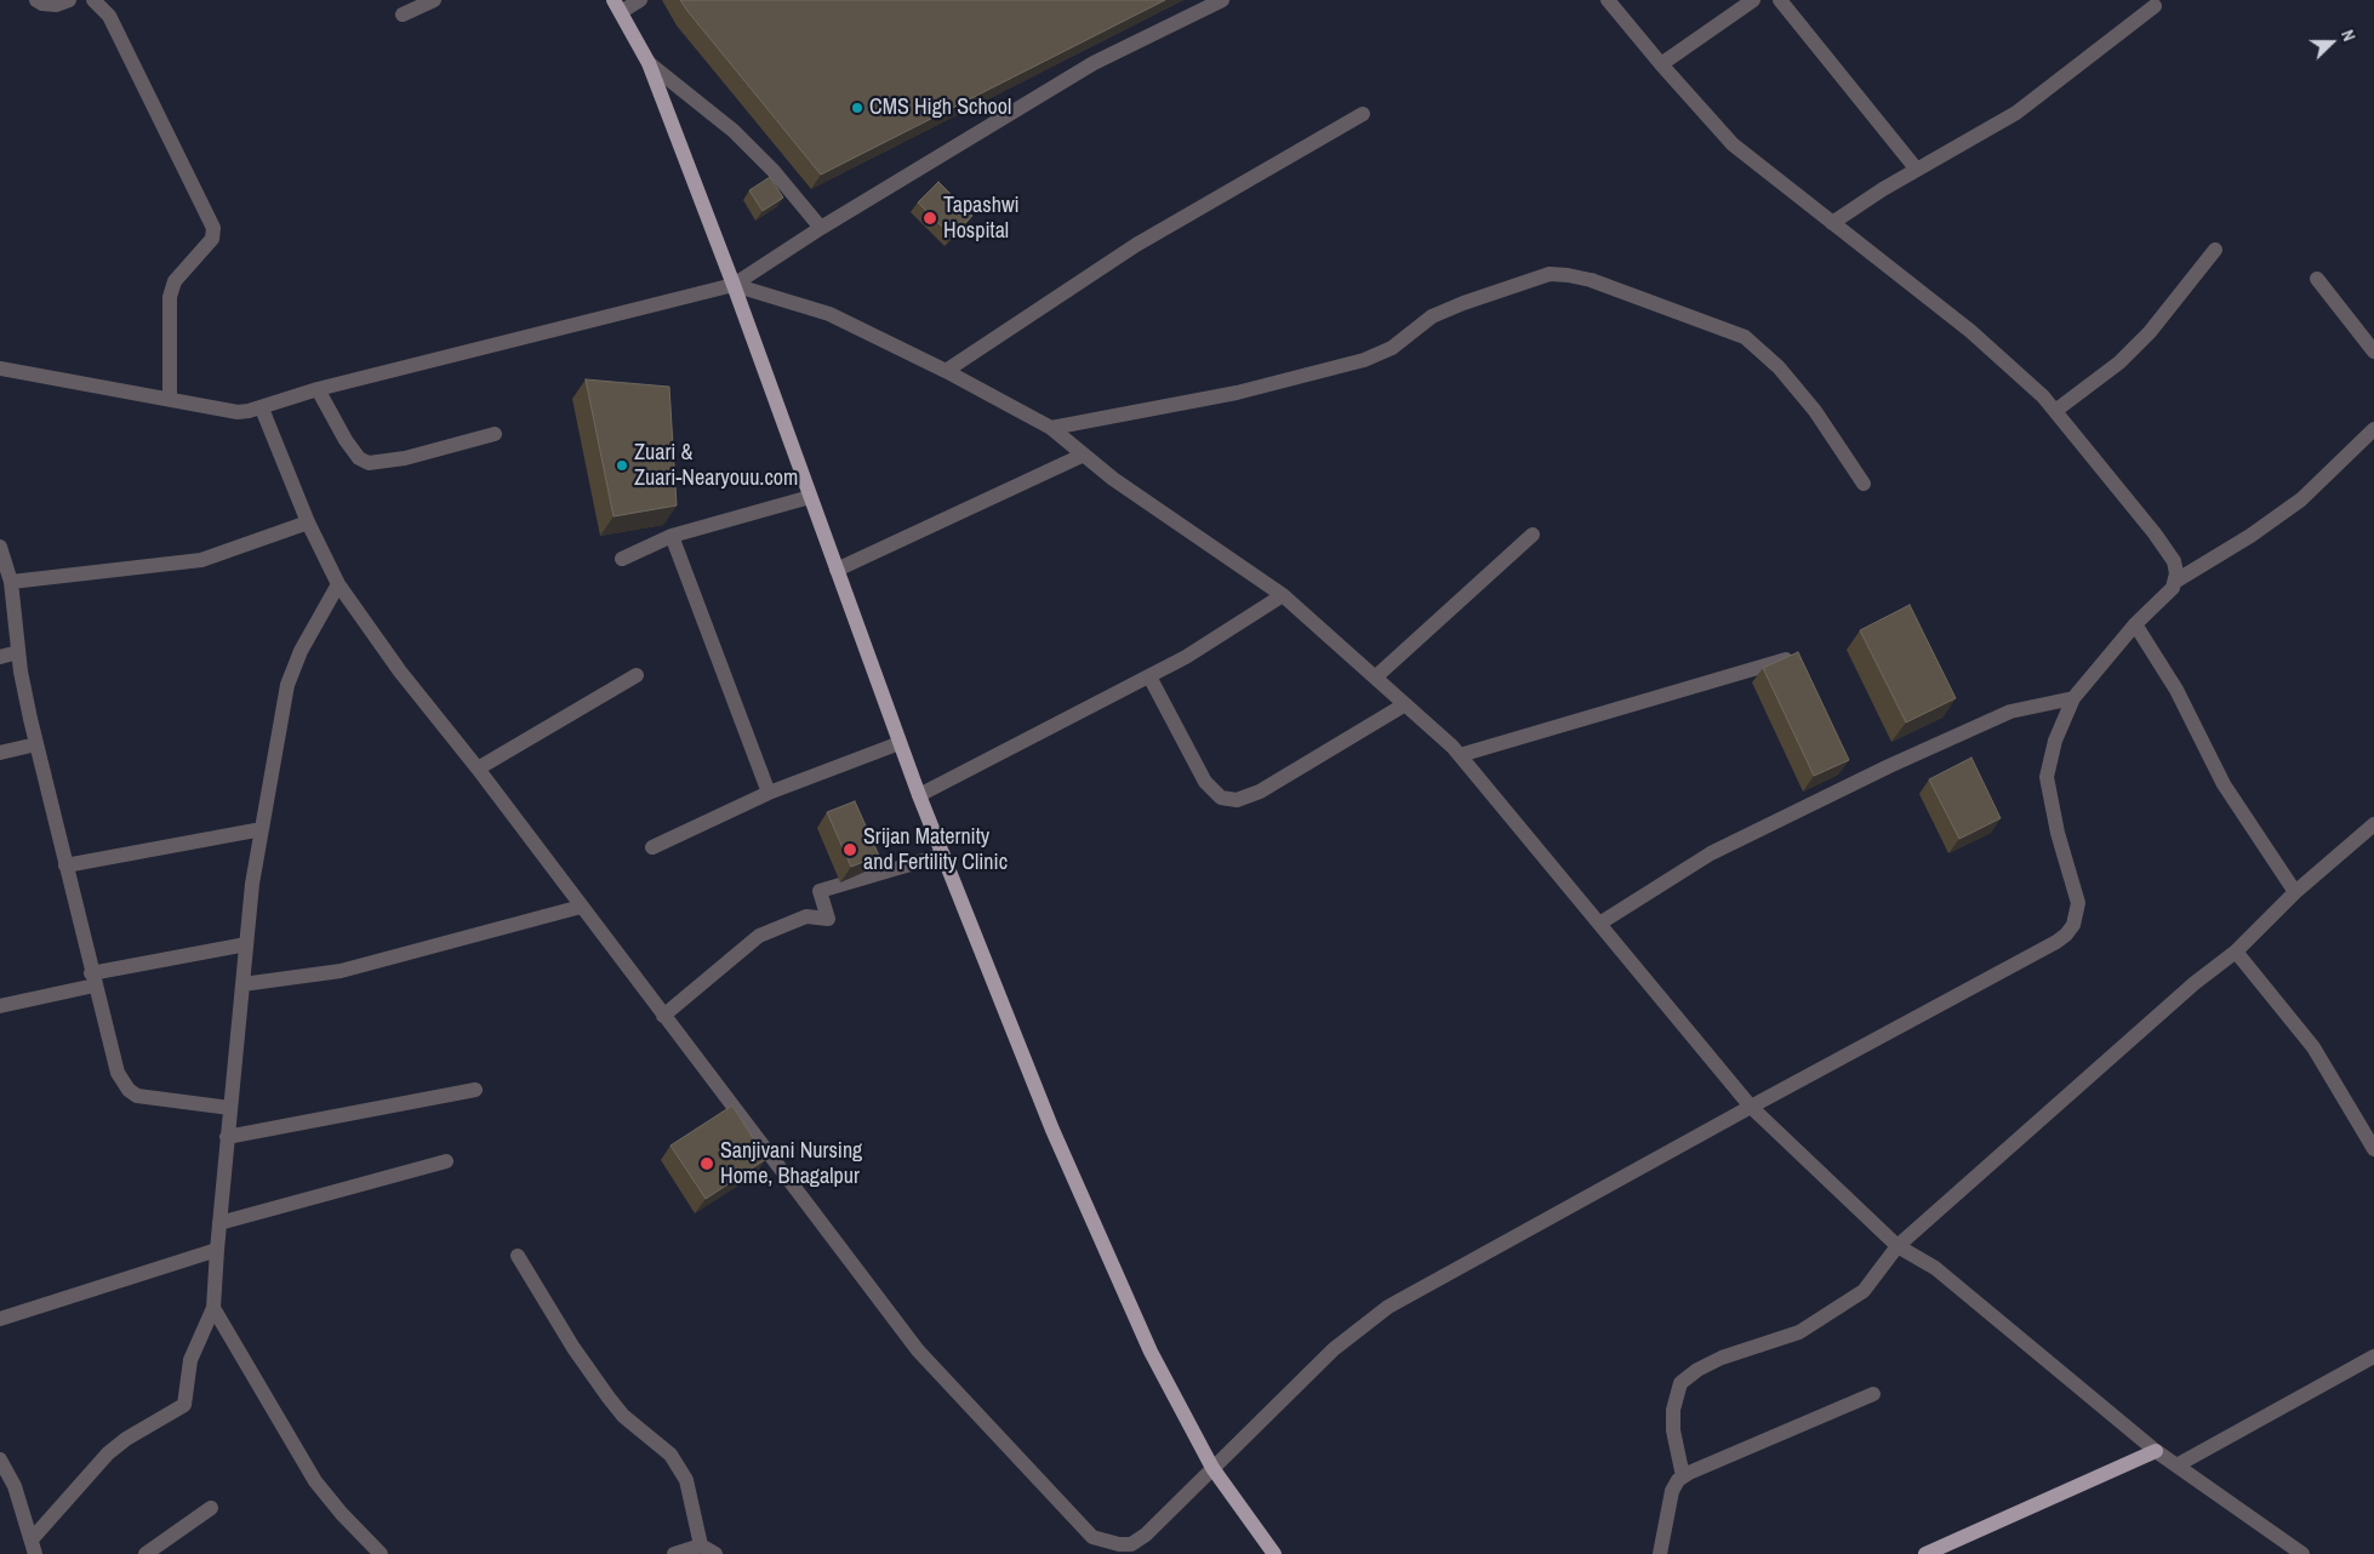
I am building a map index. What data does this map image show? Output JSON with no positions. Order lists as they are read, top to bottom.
{
  "places": [
    "CMS High School",
    "Tapashwi Hospital",
    "Zuari & Zuari-Nearyouu.com",
    "Srijan Maternity and Fertility Clinic",
    "Sanjivani Nursing Home, Bhagalpur"
  ],
  "north": "right"
}
